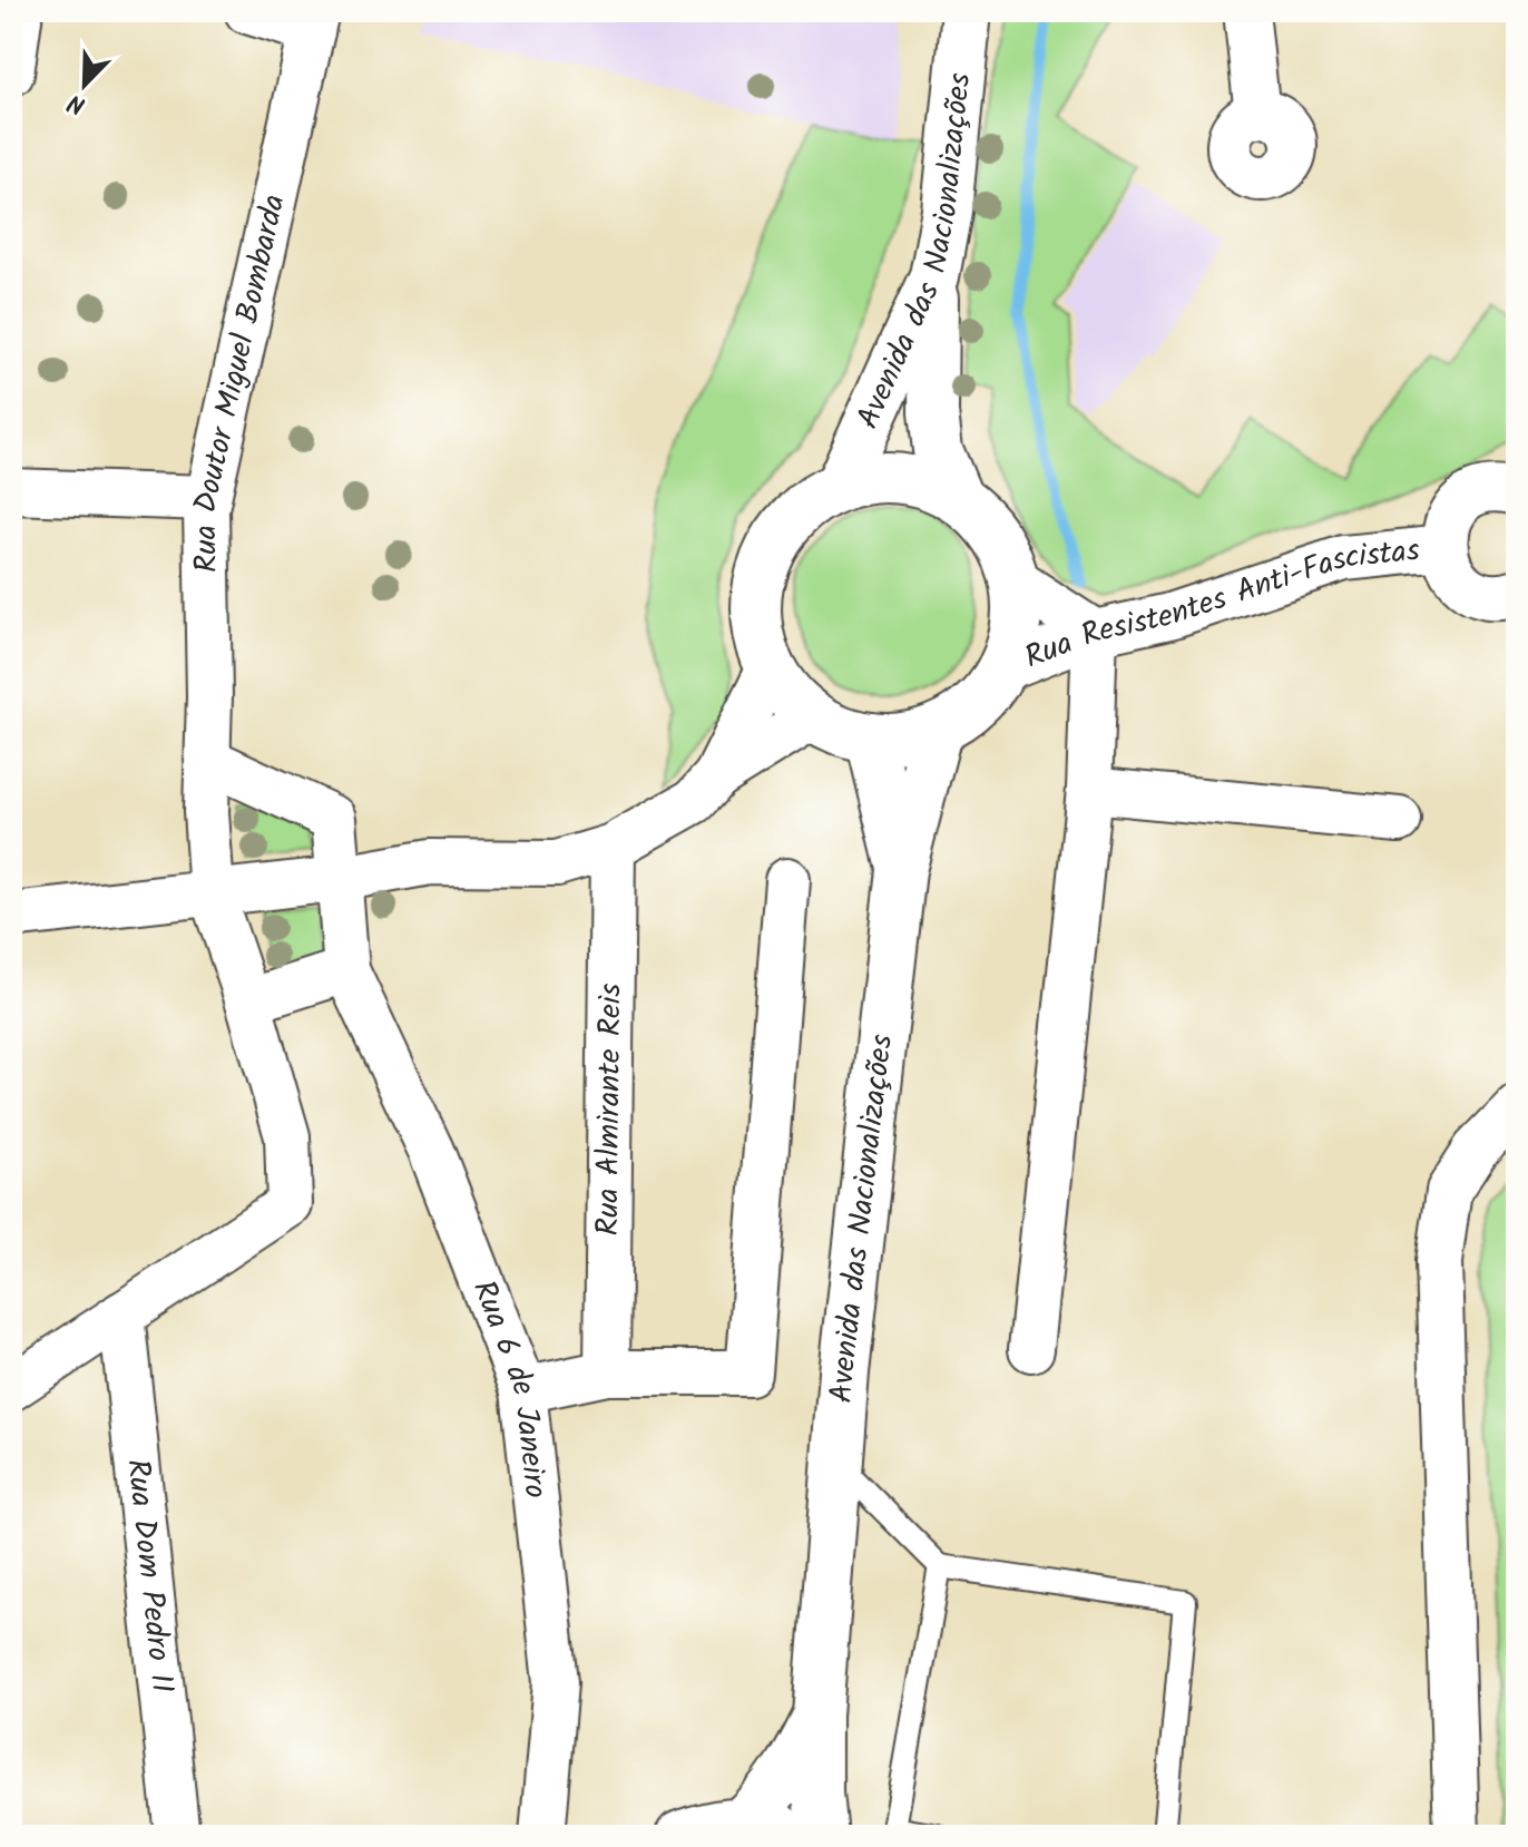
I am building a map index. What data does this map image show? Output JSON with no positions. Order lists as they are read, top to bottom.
{
  "streets": {
    "street": [
      "Avenida das Nacionalizações",
      "Rua Doutor Miguel Bombarda",
      "Rua Resistentes Anti-Fascistas",
      "Rua Almirante Reis",
      "Rua 6 de Janeiro",
      "Rua Dom Pedro II"
    ]
  },
  "crossings": [
    ["Avenida das Nacionalizações", "Rua Resistentes Anti-Fascistas"],
    ["Rua Doutor Miguel Bombarda", "Rua 6 de Janeiro"],
    ["Rua Doutor Miguel Bombarda", "Rua Dom Pedro II"]
  ],
  "north": "bottom left"
}
